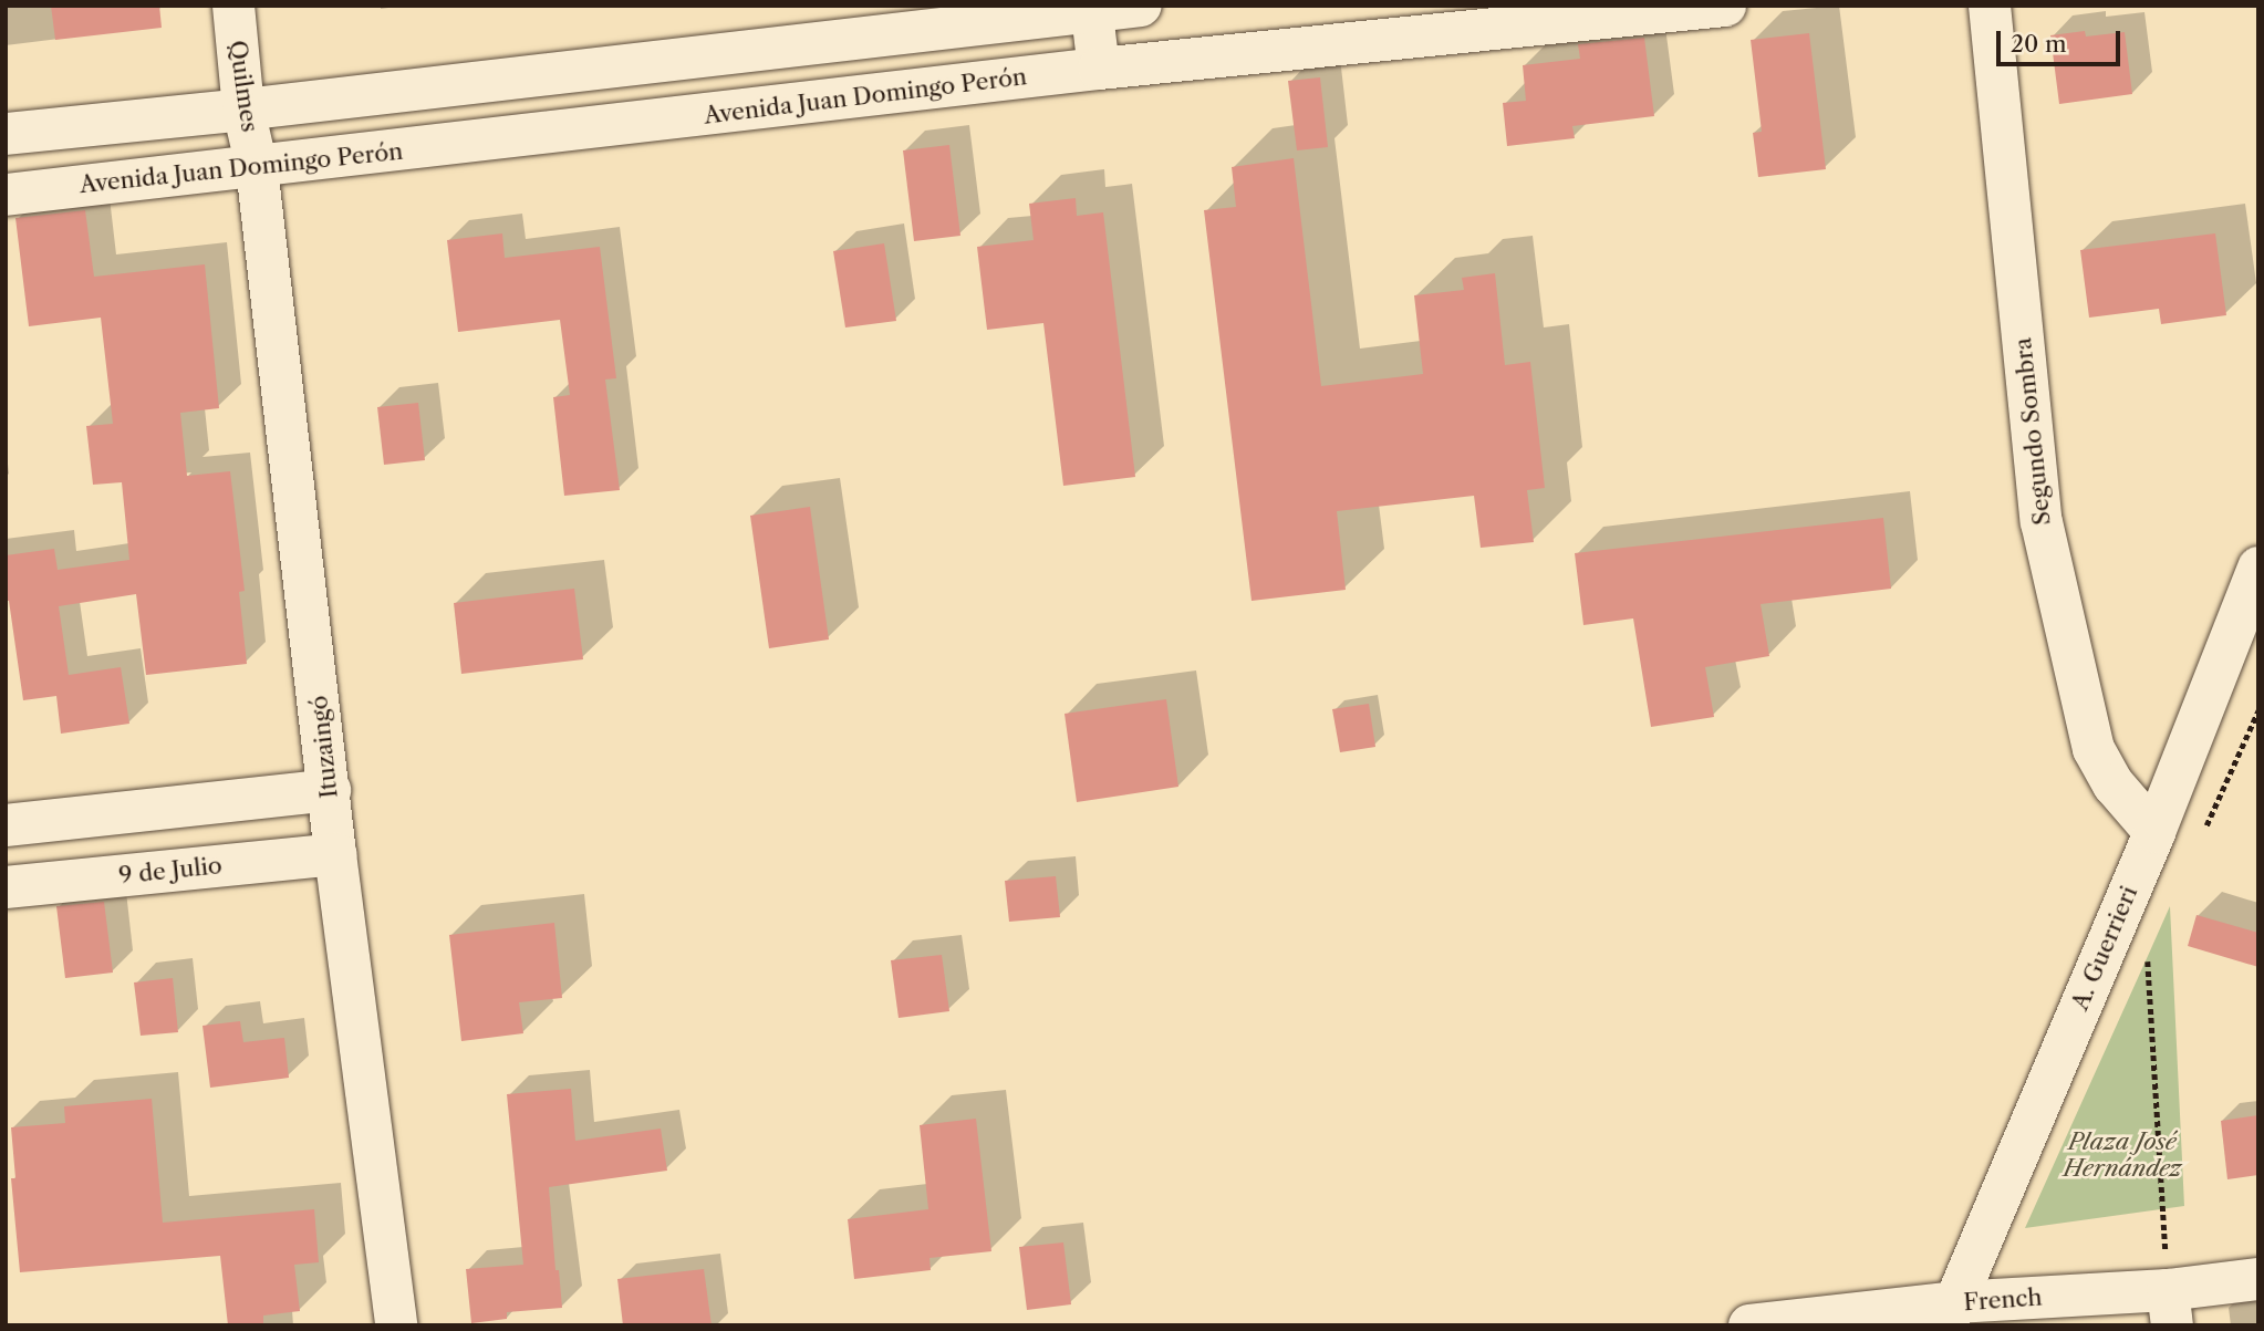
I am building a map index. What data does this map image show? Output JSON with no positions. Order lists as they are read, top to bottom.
{
  "streets": {
    "street": [
      "Quilmes",
      "Avenida Juan Domingo Perón",
      "Segundo Sombra",
      "Ituzaingó",
      "9 de Julio",
      "A. Guerrieri",
      "French"
    ]
  },
  "crossings": [
    ["Quilmes", "Avenida Juan Domingo Perón"],
    ["Quilmes", "Ituzaingó"],
    ["Avenida Juan Domingo Perón", "Ituzaingó"],
    ["Segundo Sombra", "A. Guerrieri"],
    ["Ituzaingó", "9 de Julio"],
    ["A. Guerrieri", "French"]
  ],
  "parks": ["Plaza José Hernández"],
  "scale_bar": "20 m"
}
